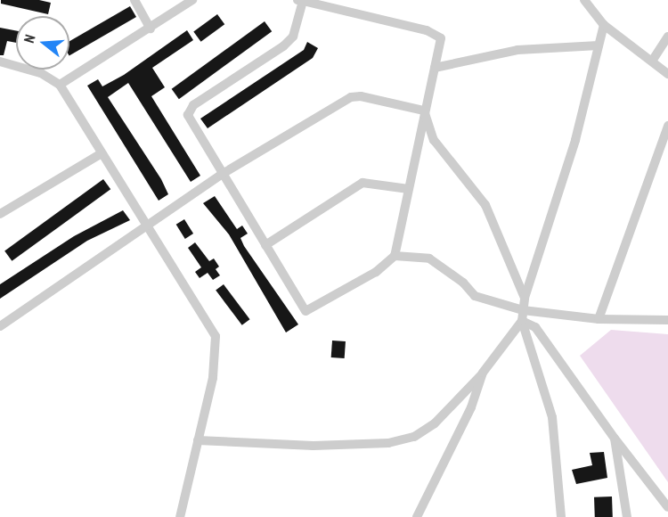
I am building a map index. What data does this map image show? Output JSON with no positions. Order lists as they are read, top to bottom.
{
  "north": "left"
}
